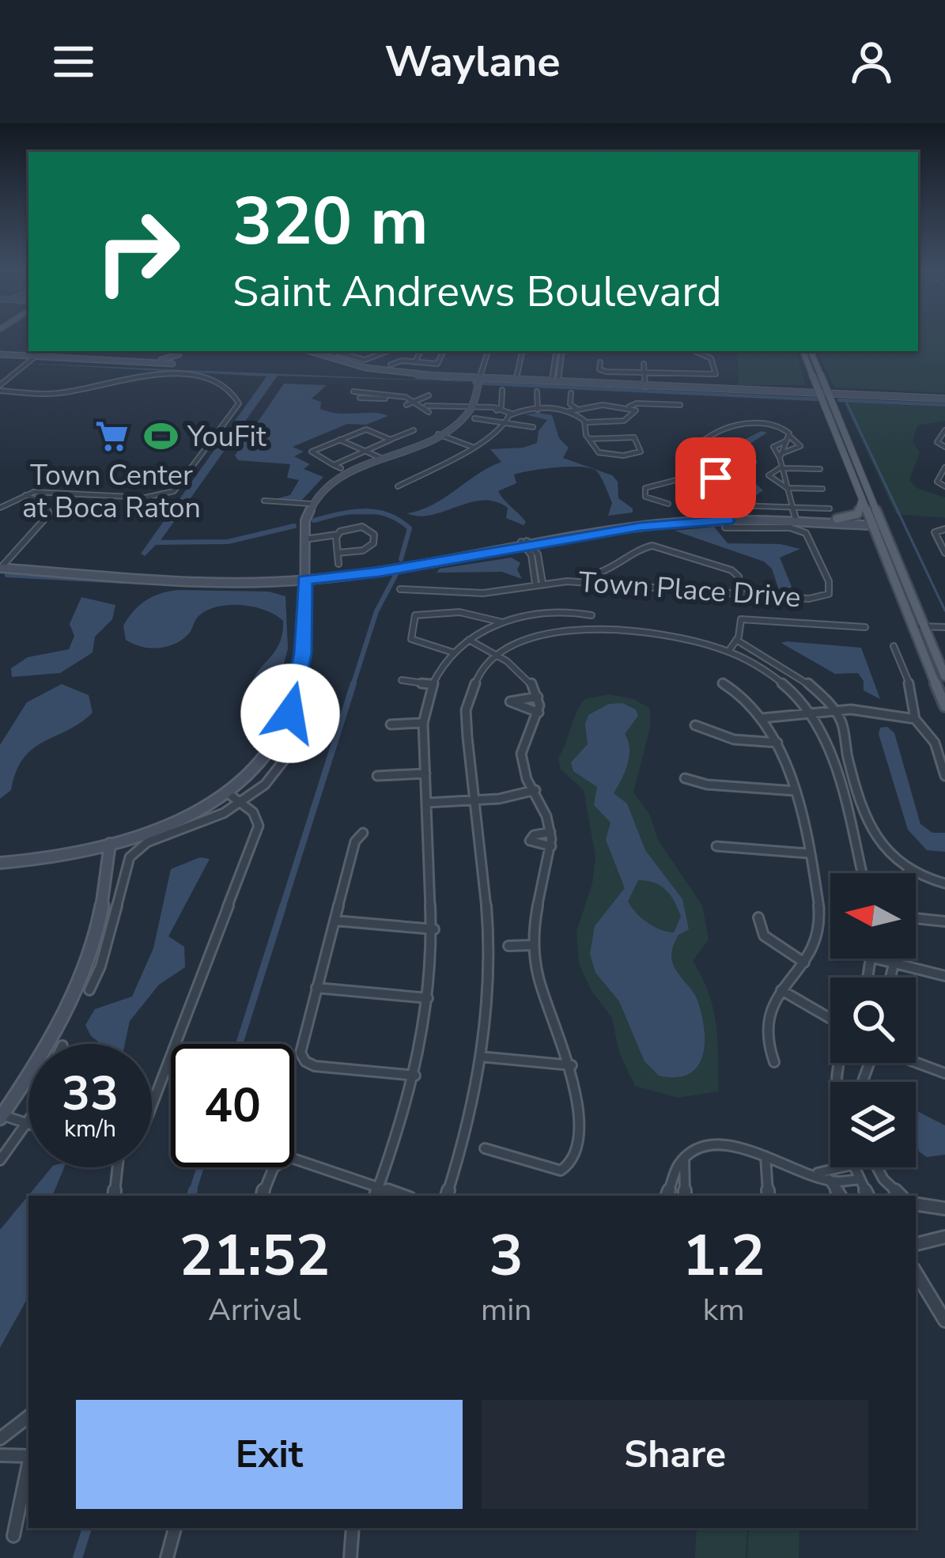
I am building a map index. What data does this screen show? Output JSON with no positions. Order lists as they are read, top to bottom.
{
  "streets": {
    "street": ["Town Place Drive"]
  },
  "places": {
    "supermarket": ["Town Center at Boca Raton"],
    "sports": ["YouFit"]
  },
  "north": "left",
  "page": {
    "header": "Waylane",
    "turn": ["320 m", "Saint Andrews Boulevard"],
    "speed": "33 km/h",
    "limit": "40",
    "eta": [
      "21:52",
      "Arrival",
      "3",
      "min",
      "1.2",
      "km"
    ],
    "buttons": ["Exit", "Share"]
  }
}
